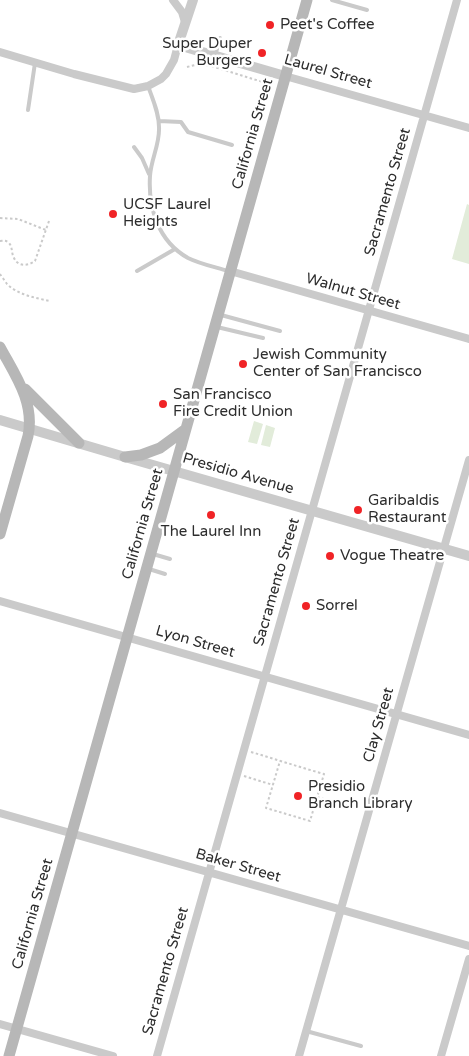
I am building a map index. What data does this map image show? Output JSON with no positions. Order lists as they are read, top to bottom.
{
  "streets": {
    "main road": ["California Street"],
    "street": [
      "Laurel Street",
      "Sacramento Street",
      "Walnut Street",
      "Presidio Avenue",
      "Lyon Street",
      "Clay Street",
      "Baker Street"
    ]
  },
  "crossings": [
    ["Laurel Street", "California Street"],
    ["Laurel Street", "Sacramento Street"],
    ["California Street", "Walnut Street"],
    ["California Street", "Presidio Avenue"],
    ["California Street", "Lyon Street"],
    ["California Street", "Baker Street"],
    ["Sacramento Street", "Walnut Street"],
    ["Sacramento Street", "Presidio Avenue"],
    ["Sacramento Street", "Lyon Street"],
    ["Sacramento Street", "Baker Street"],
    ["Presidio Avenue", "Clay Street"],
    ["Lyon Street", "Clay Street"],
    ["Clay Street", "Baker Street"]
  ],
  "places": [
    "Peet's Coffee",
    "Super Duper Burgers",
    "UCSF Laurel Heights",
    "Jewish Community Center of San Francisco",
    "San Francisco Fire Credit Union",
    "Garibaldis Restaurant",
    "The Laurel Inn",
    "Vogue Theatre",
    "Sorrel",
    "Presidio Branch Library"
  ]
}
